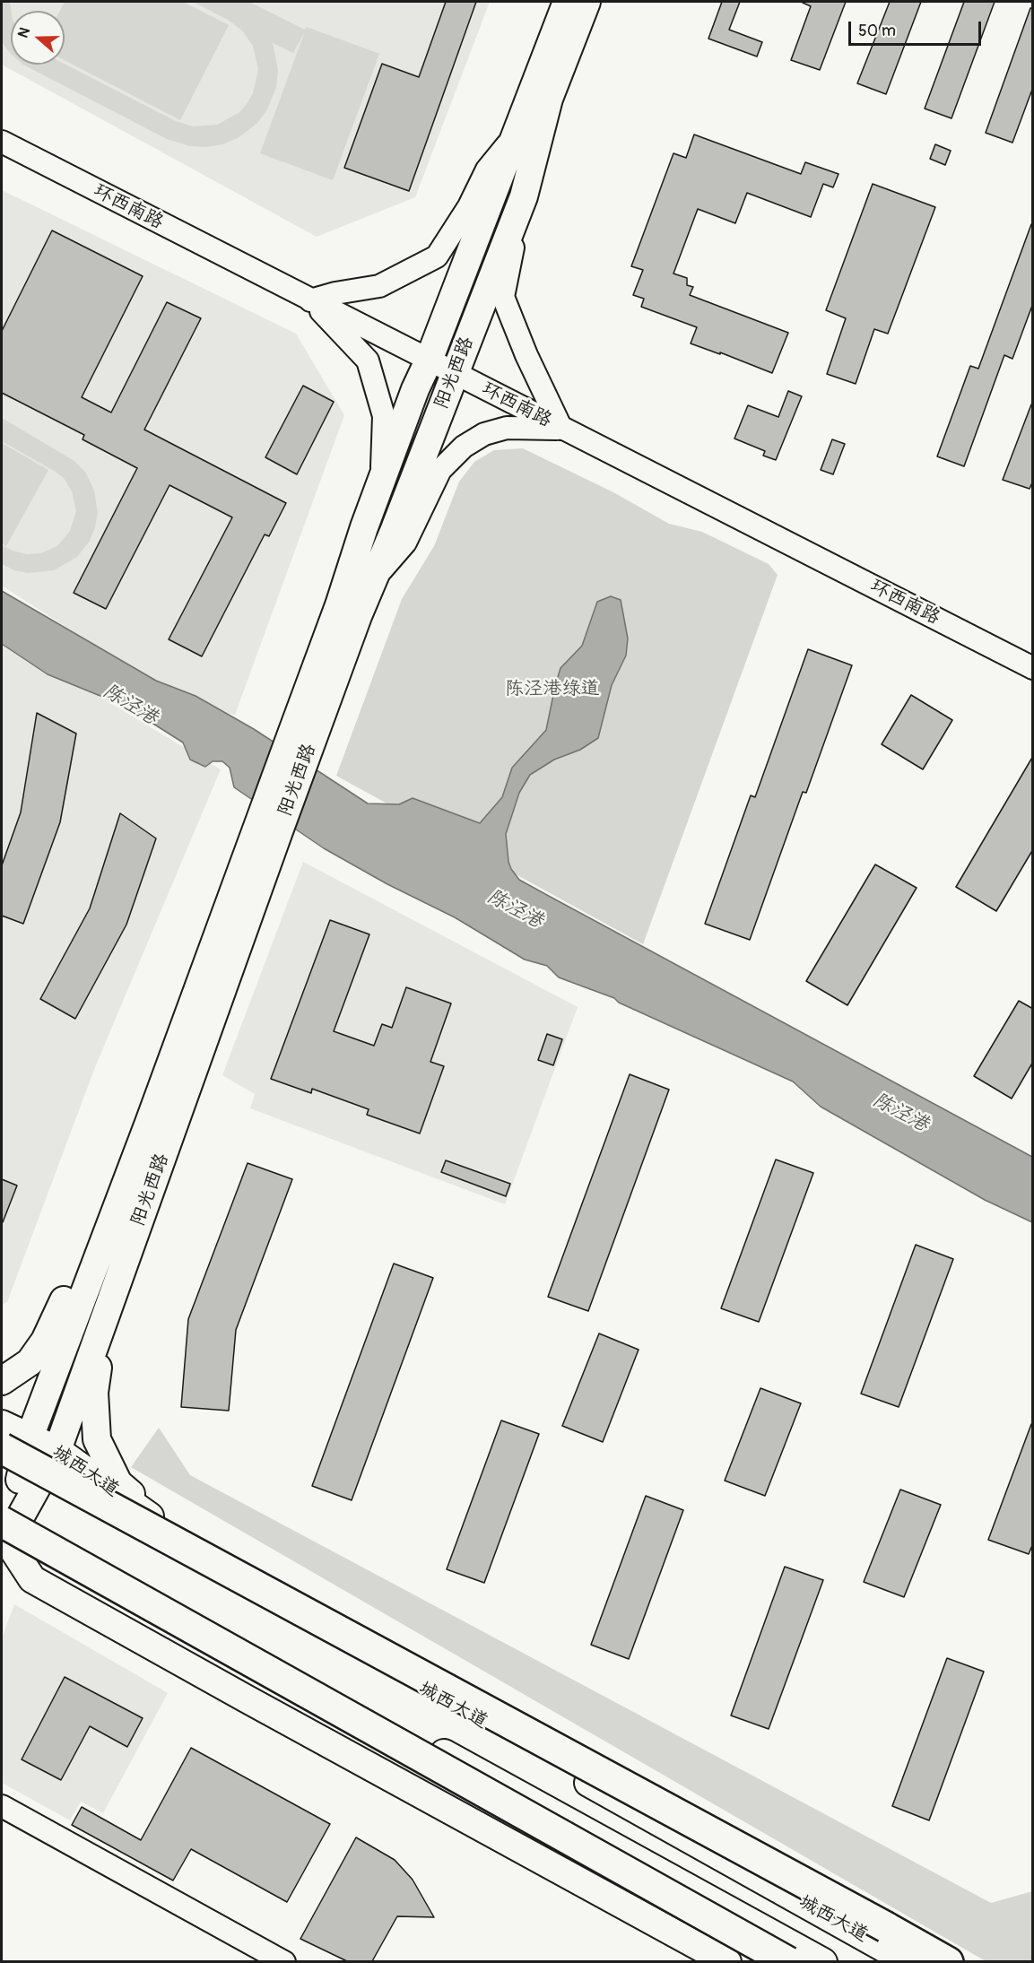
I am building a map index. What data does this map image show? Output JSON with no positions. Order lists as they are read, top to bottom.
{
  "streets": {
    "main road": ["阳光西路", "城西大道"],
    "street": ["环西南路"]
  },
  "crossings": [
    ["环西南路", "阳光西路"],
    ["阳光西路", "城西大道"]
  ],
  "water": ["陈泾港"],
  "parks": ["陈泾港绿道"],
  "scale_bar": "50 m",
  "north": "left"
}
